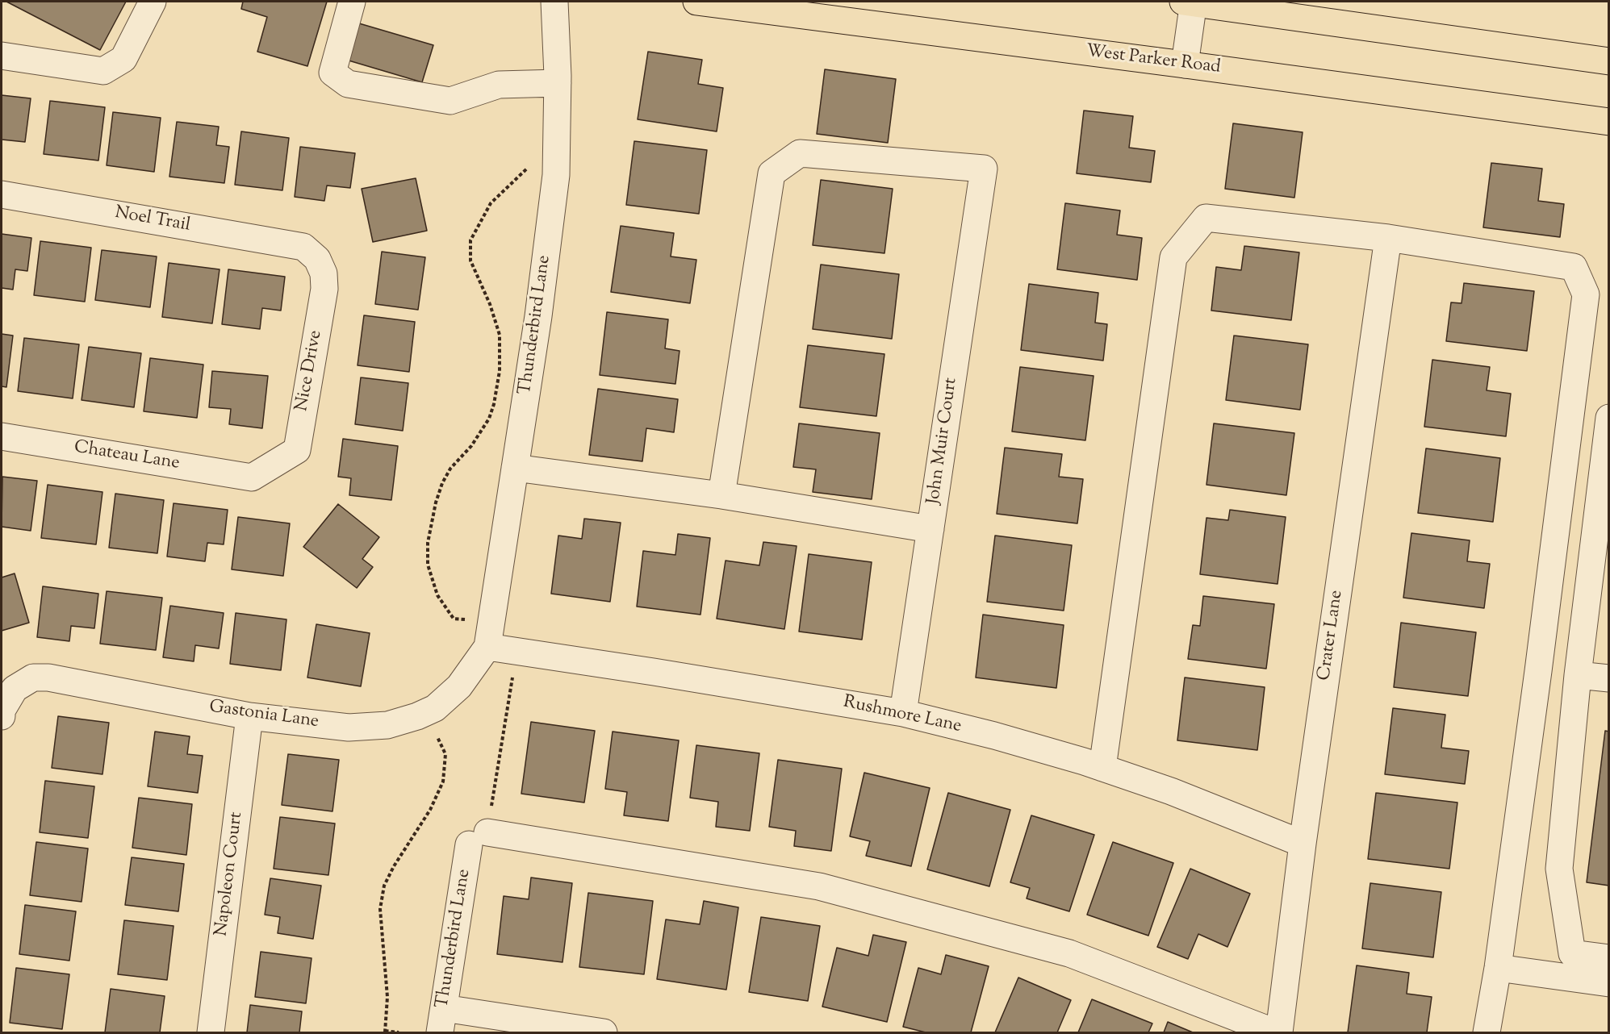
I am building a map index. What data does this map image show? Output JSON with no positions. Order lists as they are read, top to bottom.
{
  "streets": {
    "main road": ["West Parker Road"],
    "street": [
      "Noel Trail",
      "Thunderbird Lane",
      "Nice Drive",
      "John Muir Court",
      "Chateau Lane",
      "Crater Lane",
      "Gastonia Lane",
      "Rushmore Lane",
      "Napoleon Court"
    ]
  },
  "crossings": [
    ["Noel Trail", "Nice Drive"],
    ["Thunderbird Lane", "Gastonia Lane"],
    ["Thunderbird Lane", "Rushmore Lane"],
    ["Nice Drive", "Chateau Lane"],
    ["John Muir Court", "Rushmore Lane"],
    ["Crater Lane", "Rushmore Lane"],
    ["Gastonia Lane", "Rushmore Lane"],
    ["Gastonia Lane", "Napoleon Court"]
  ]
}
